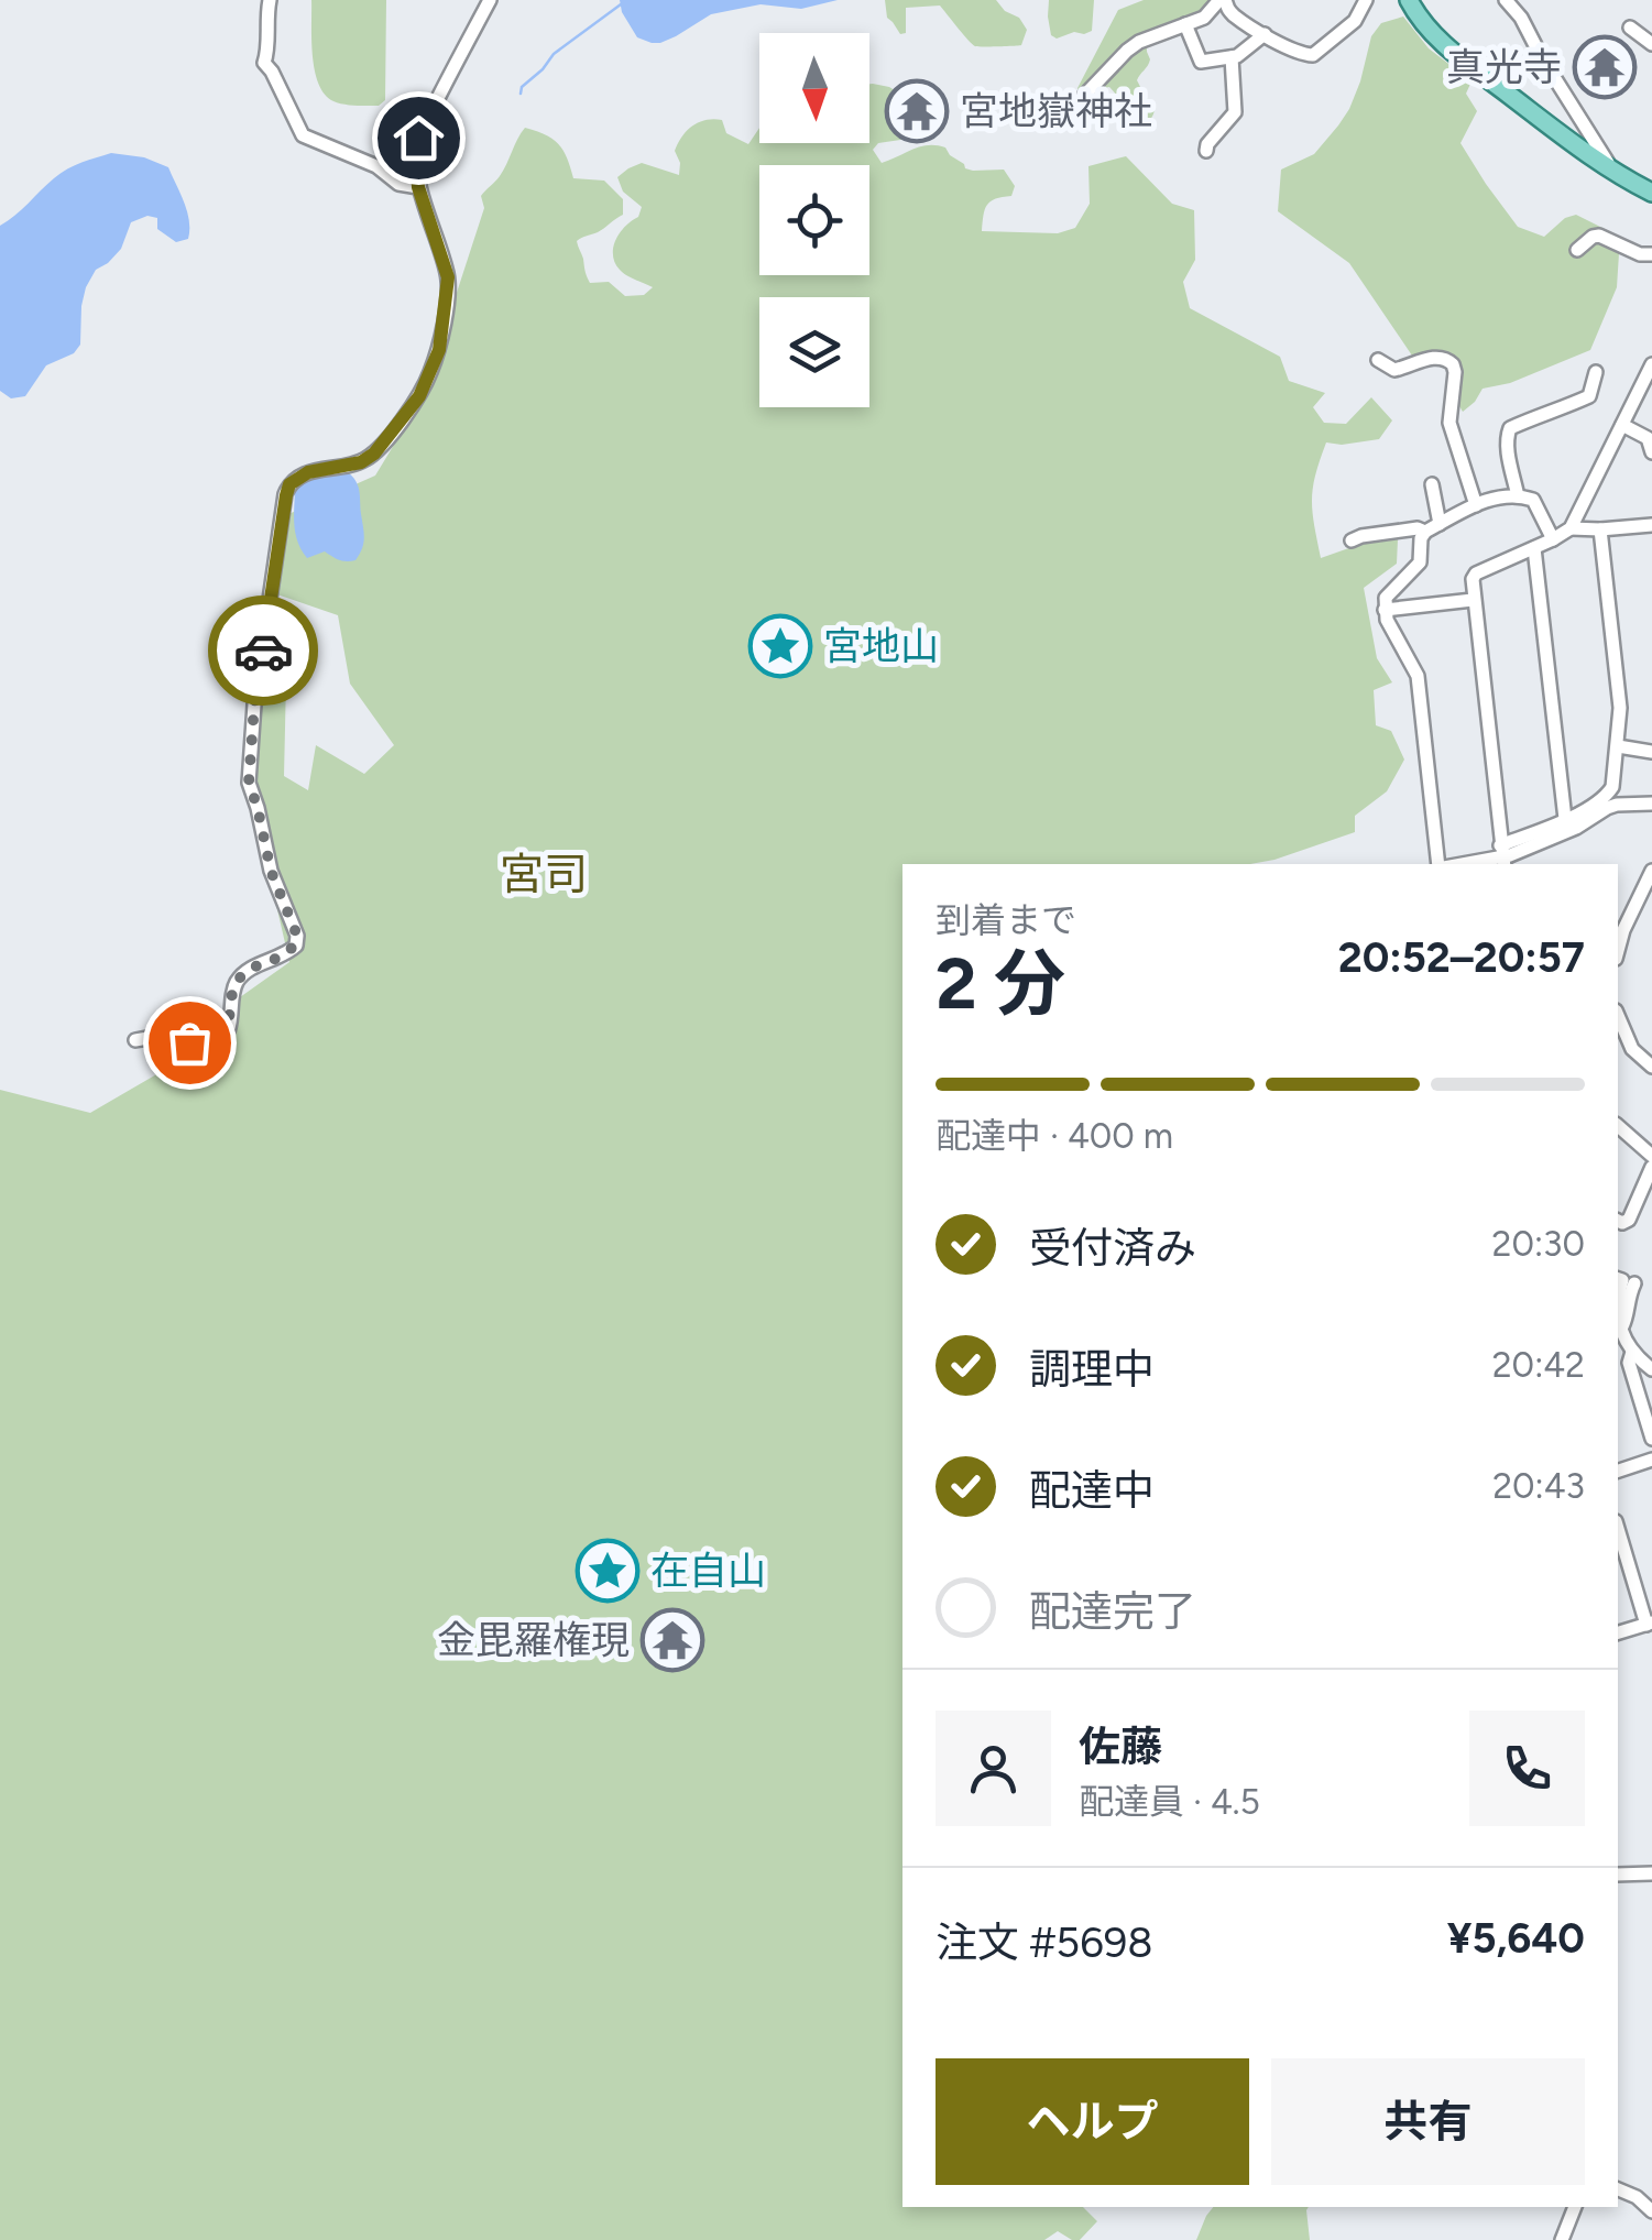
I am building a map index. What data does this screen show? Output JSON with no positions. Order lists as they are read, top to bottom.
{
  "districts": ["宮司"],
  "places": {
    "temple": ["真光寺", "宮地嶽神社", "金毘羅権現"],
    "place": ["宮地山", "在自山"]
  },
  "north": "bottom",
  "page": {
    "heading": ["2 分", "到着まで", "20:52–20:57"],
    "panel": [
      "佐藤",
      "配達員 · 4.5",
      "注文 #5698",
      "¥5,640"
    ],
    "bar": "配達中 · 400 m",
    "list": [
      ["受付済み", "20:30"],
      ["調理中", "20:42"],
      ["配達中", "20:43"],
      "配達完了"
    ],
    "buttons": ["ヘルプ", "共有"]
  }
}
